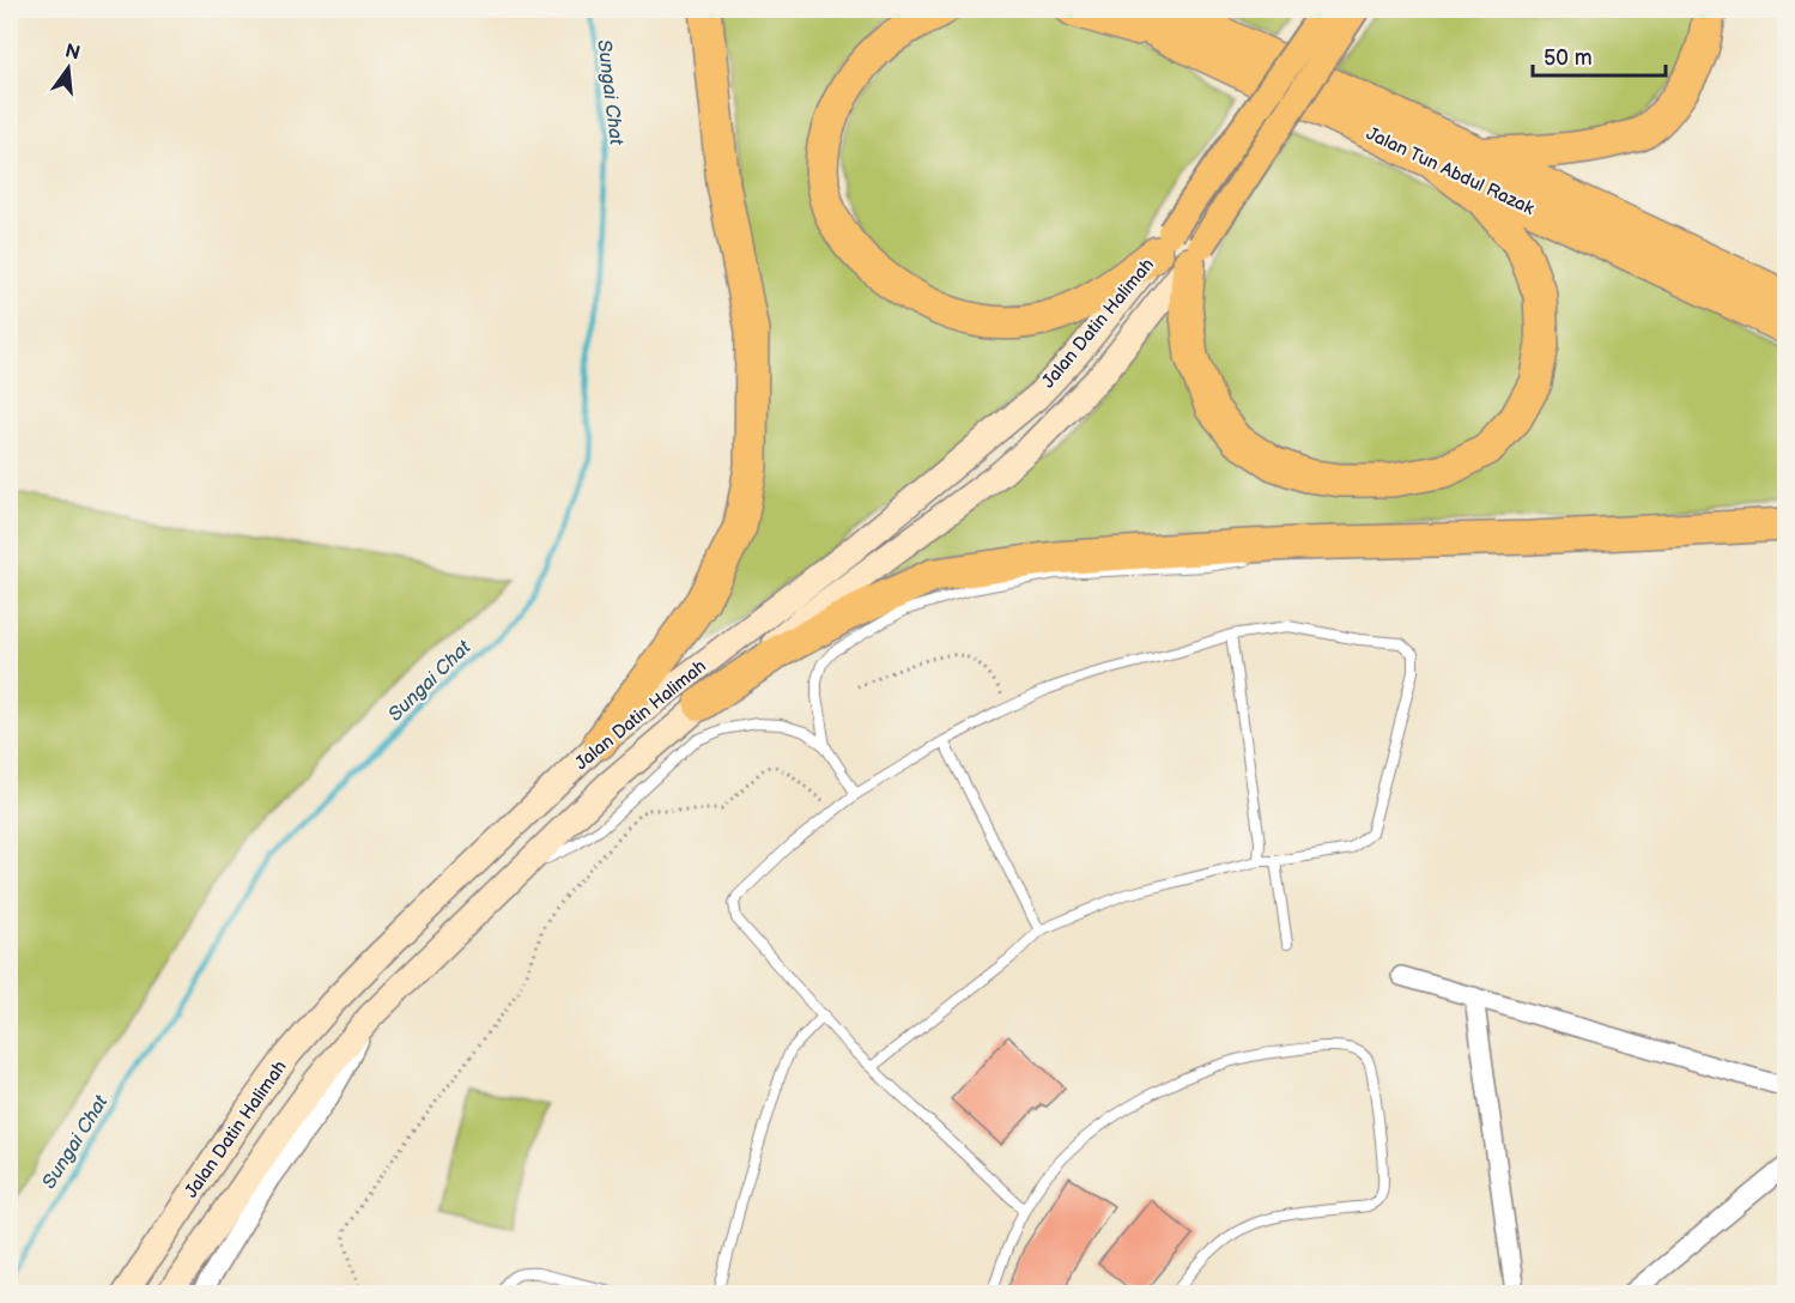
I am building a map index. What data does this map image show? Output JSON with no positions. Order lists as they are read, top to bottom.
{
  "streets": {
    "highway": ["Jalan Tun Abdul Razak"],
    "main road": ["Jalan Datin Halimah"]
  },
  "water": ["Sungai Chat"],
  "scale_bar": "50 m",
  "north": "top"
}
